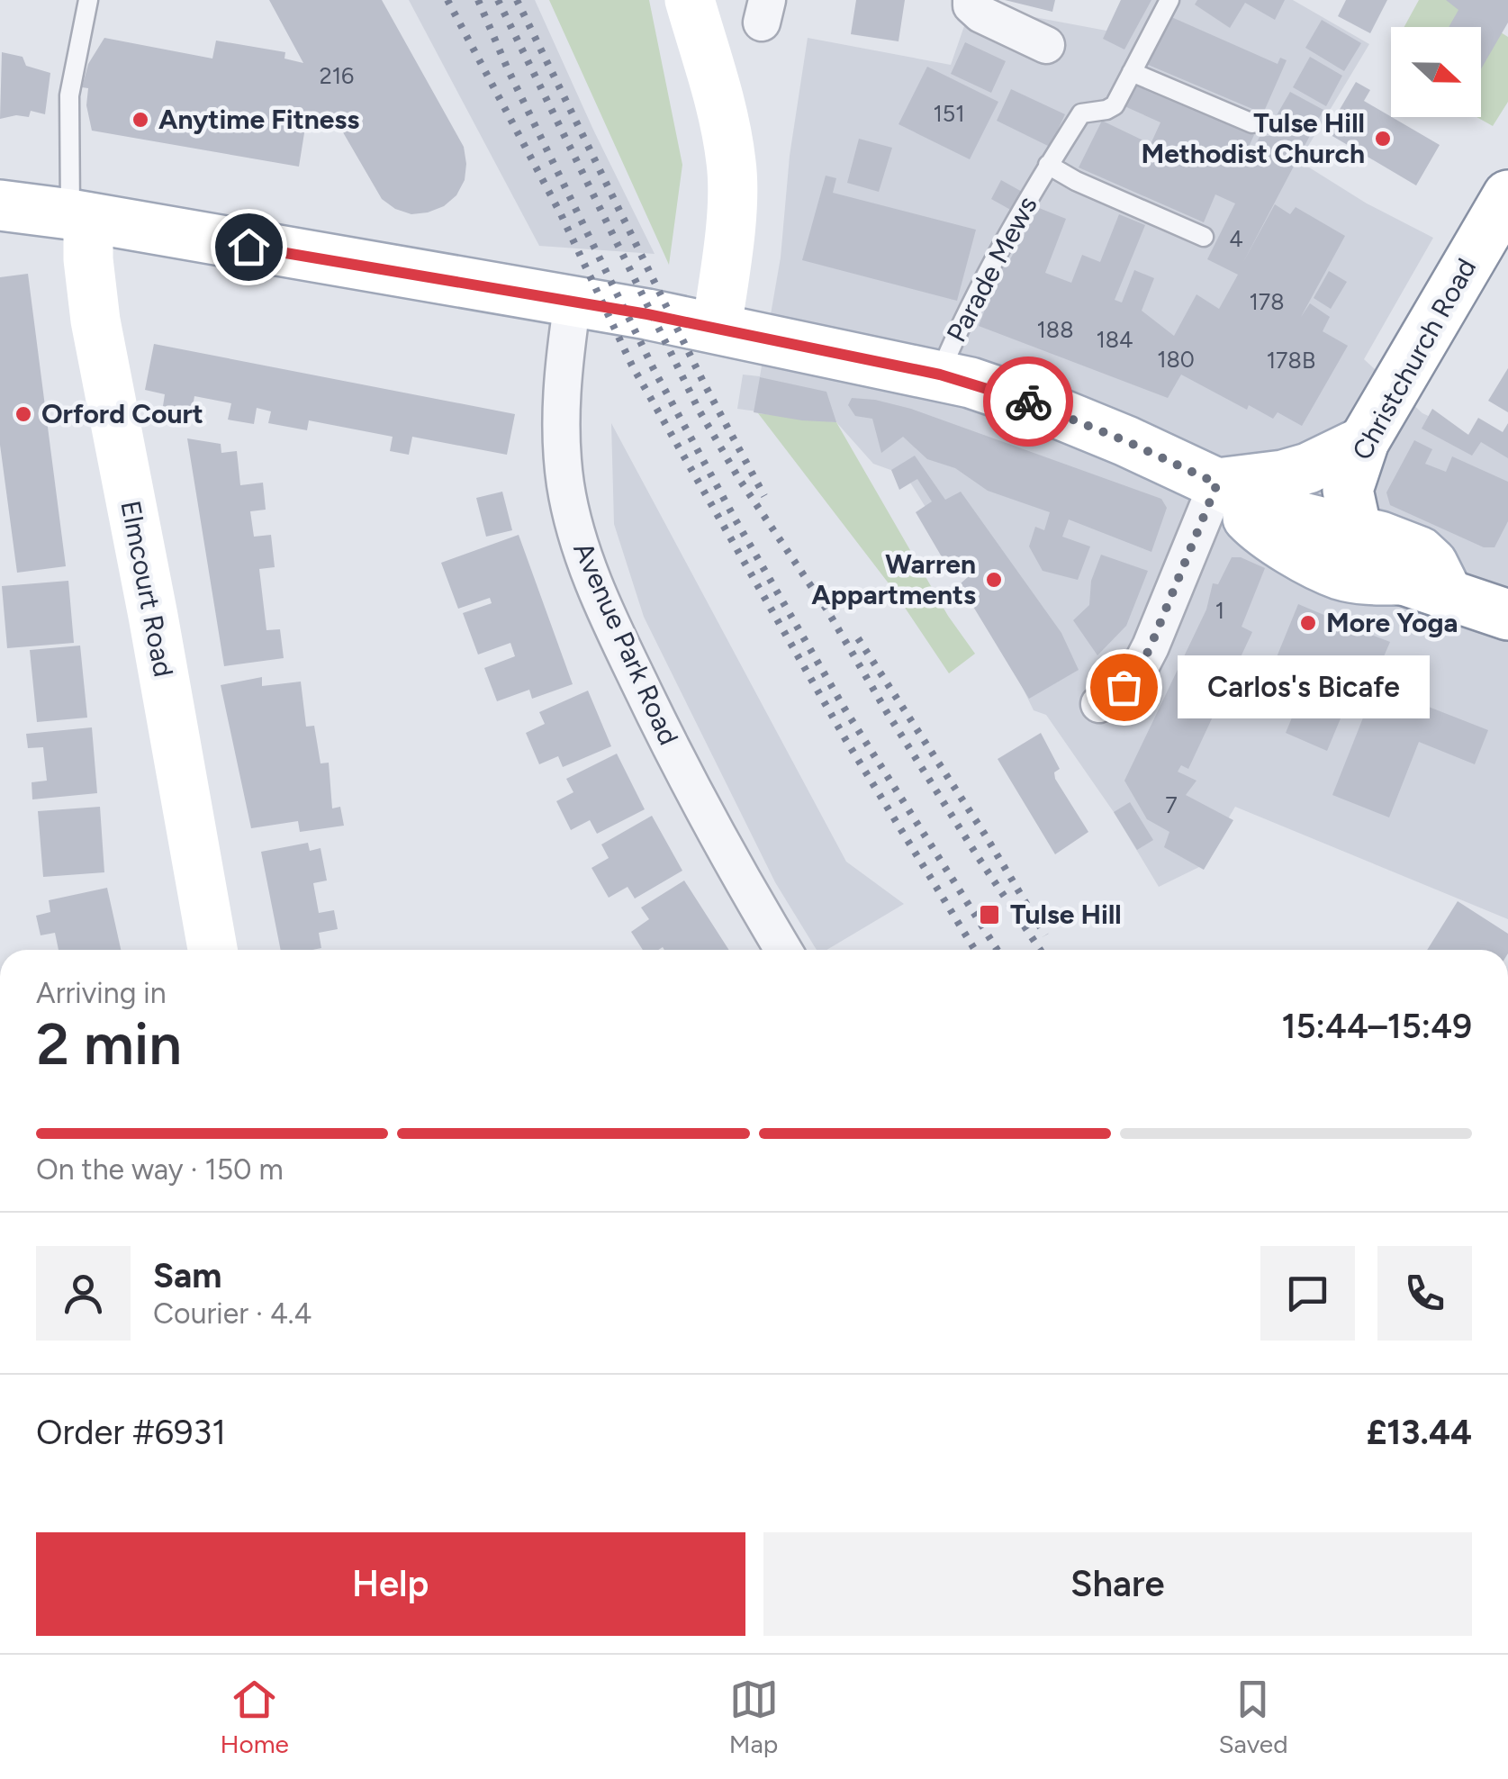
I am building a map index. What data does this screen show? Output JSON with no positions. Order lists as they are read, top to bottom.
{
  "streets": {
    "main road": ["Christchurch Road", "Elmcourt Road"],
    "street": ["Avenue Park Road"],
    "lane": ["Parade Mews"]
  },
  "places": {
    "other": [
      "Anytime Fitness",
      "Tulse Hill Methodist Church",
      "Orford Court",
      "Warren Appartments",
      "More Yoga",
      "Carlos's Bicafe"
    ],
    "transit": ["Tulse Hill"]
  },
  "house_numbers": [
    "216",
    "151",
    "4",
    "178",
    "188",
    "184",
    "180",
    "178B",
    "1",
    "7"
  ],
  "north": "right",
  "page": {
    "bubble": "Carlos's Bicafe",
    "heading": ["2 min", "Arriving in", "15:44–15:49"],
    "panel": [
      "Sam",
      "Courier · 4.4",
      "Order #6931",
      "£13.44"
    ],
    "bar": "On the way · 150 m",
    "buttons": ["Help", "Share"],
    "tabs": ["Home", "Map", "Saved"]
  }
}
